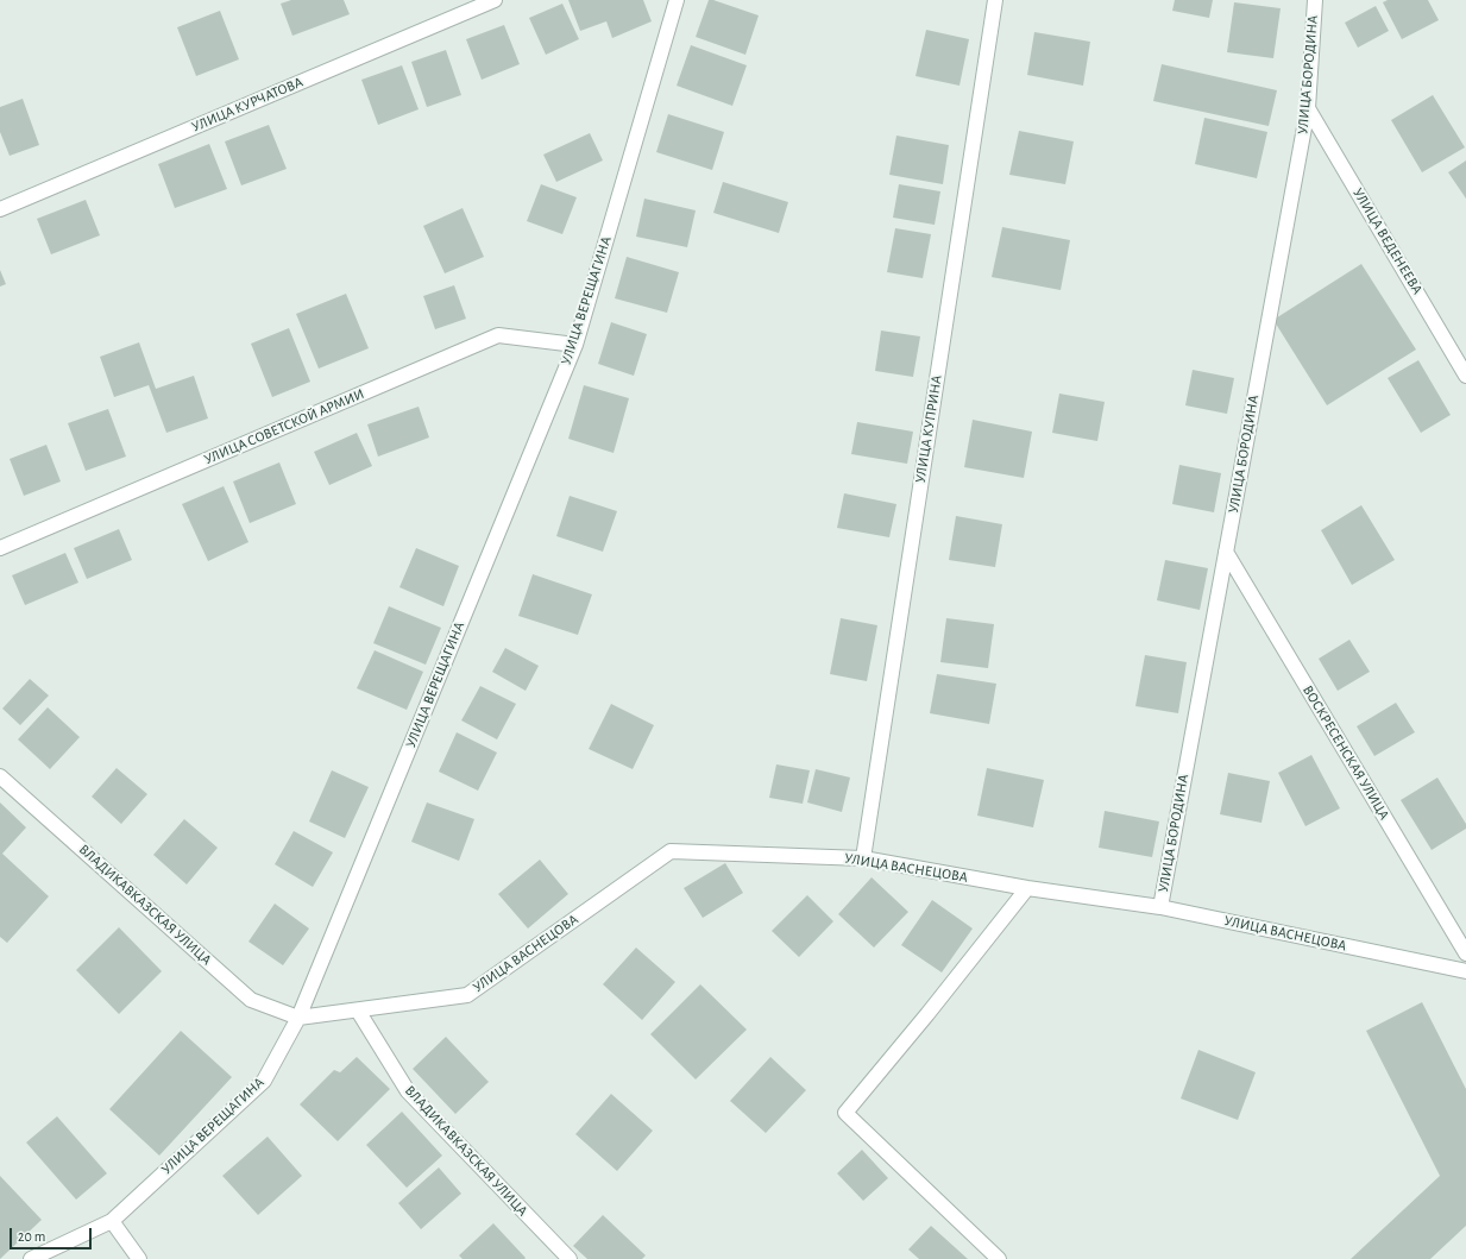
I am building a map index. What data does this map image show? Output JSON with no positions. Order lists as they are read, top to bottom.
{
  "streets": {
    "street": [
      "УЛИЦА БОРОДИНА",
      "УЛИЦА КУРЧАТОВА",
      "УЛИЦА ВЕДЕНЕЕВА",
      "УЛИЦА ВЕРЕЩАГИНА",
      "УЛИЦА СОВЕТСКОЙ АРМИИ",
      "УЛИЦА КУПРИНА",
      "ВОСКРЕСЕНСКАЯ УЛИЦА",
      "УЛИЦА ВАСНЕЦОВА",
      "ВЛАДИКАВКАЗСКАЯ УЛИЦА"
    ]
  },
  "crossings": [
    ["УЛИЦА БОРОДИНА", "УЛИЦА ВЕДЕНЕЕВА"],
    ["УЛИЦА БОРОДИНА", "ВОСКРЕСЕНСКАЯ УЛИЦА"],
    ["УЛИЦА БОРОДИНА", "УЛИЦА ВАСНЕЦОВА"],
    ["УЛИЦА ВЕРЕЩАГИНА", "УЛИЦА СОВЕТСКОЙ АРМИИ"],
    ["УЛИЦА ВЕРЕЩАГИНА", "УЛИЦА ВАСНЕЦОВА"],
    ["УЛИЦА ВЕРЕЩАГИНА", "ВЛАДИКАВКАЗСКАЯ УЛИЦА"],
    ["УЛИЦА КУПРИНА", "УЛИЦА ВАСНЕЦОВА"],
    ["УЛИЦА ВАСНЕЦОВА", "ВЛАДИКАВКАЗСКАЯ УЛИЦА"]
  ],
  "scale_bar": "20 m"
}
